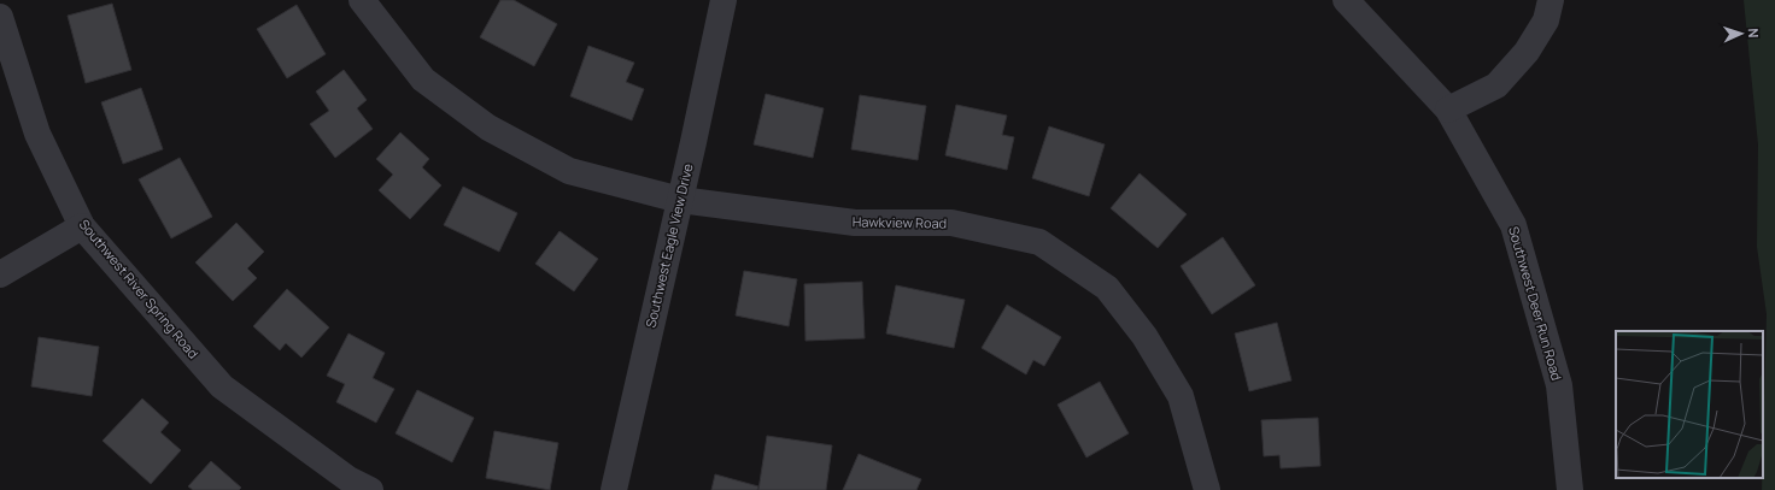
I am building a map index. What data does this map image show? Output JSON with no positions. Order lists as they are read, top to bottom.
{
  "streets": {
    "street": [
      "Hawkview Road",
      "Southwest Eagle View Drive",
      "Southwest River Spring Road",
      "Southwest Deer Run Road"
    ]
  },
  "crossings": [
    ["Hawkview Road", "Southwest Eagle View Drive"]
  ],
  "north": "right"
}
